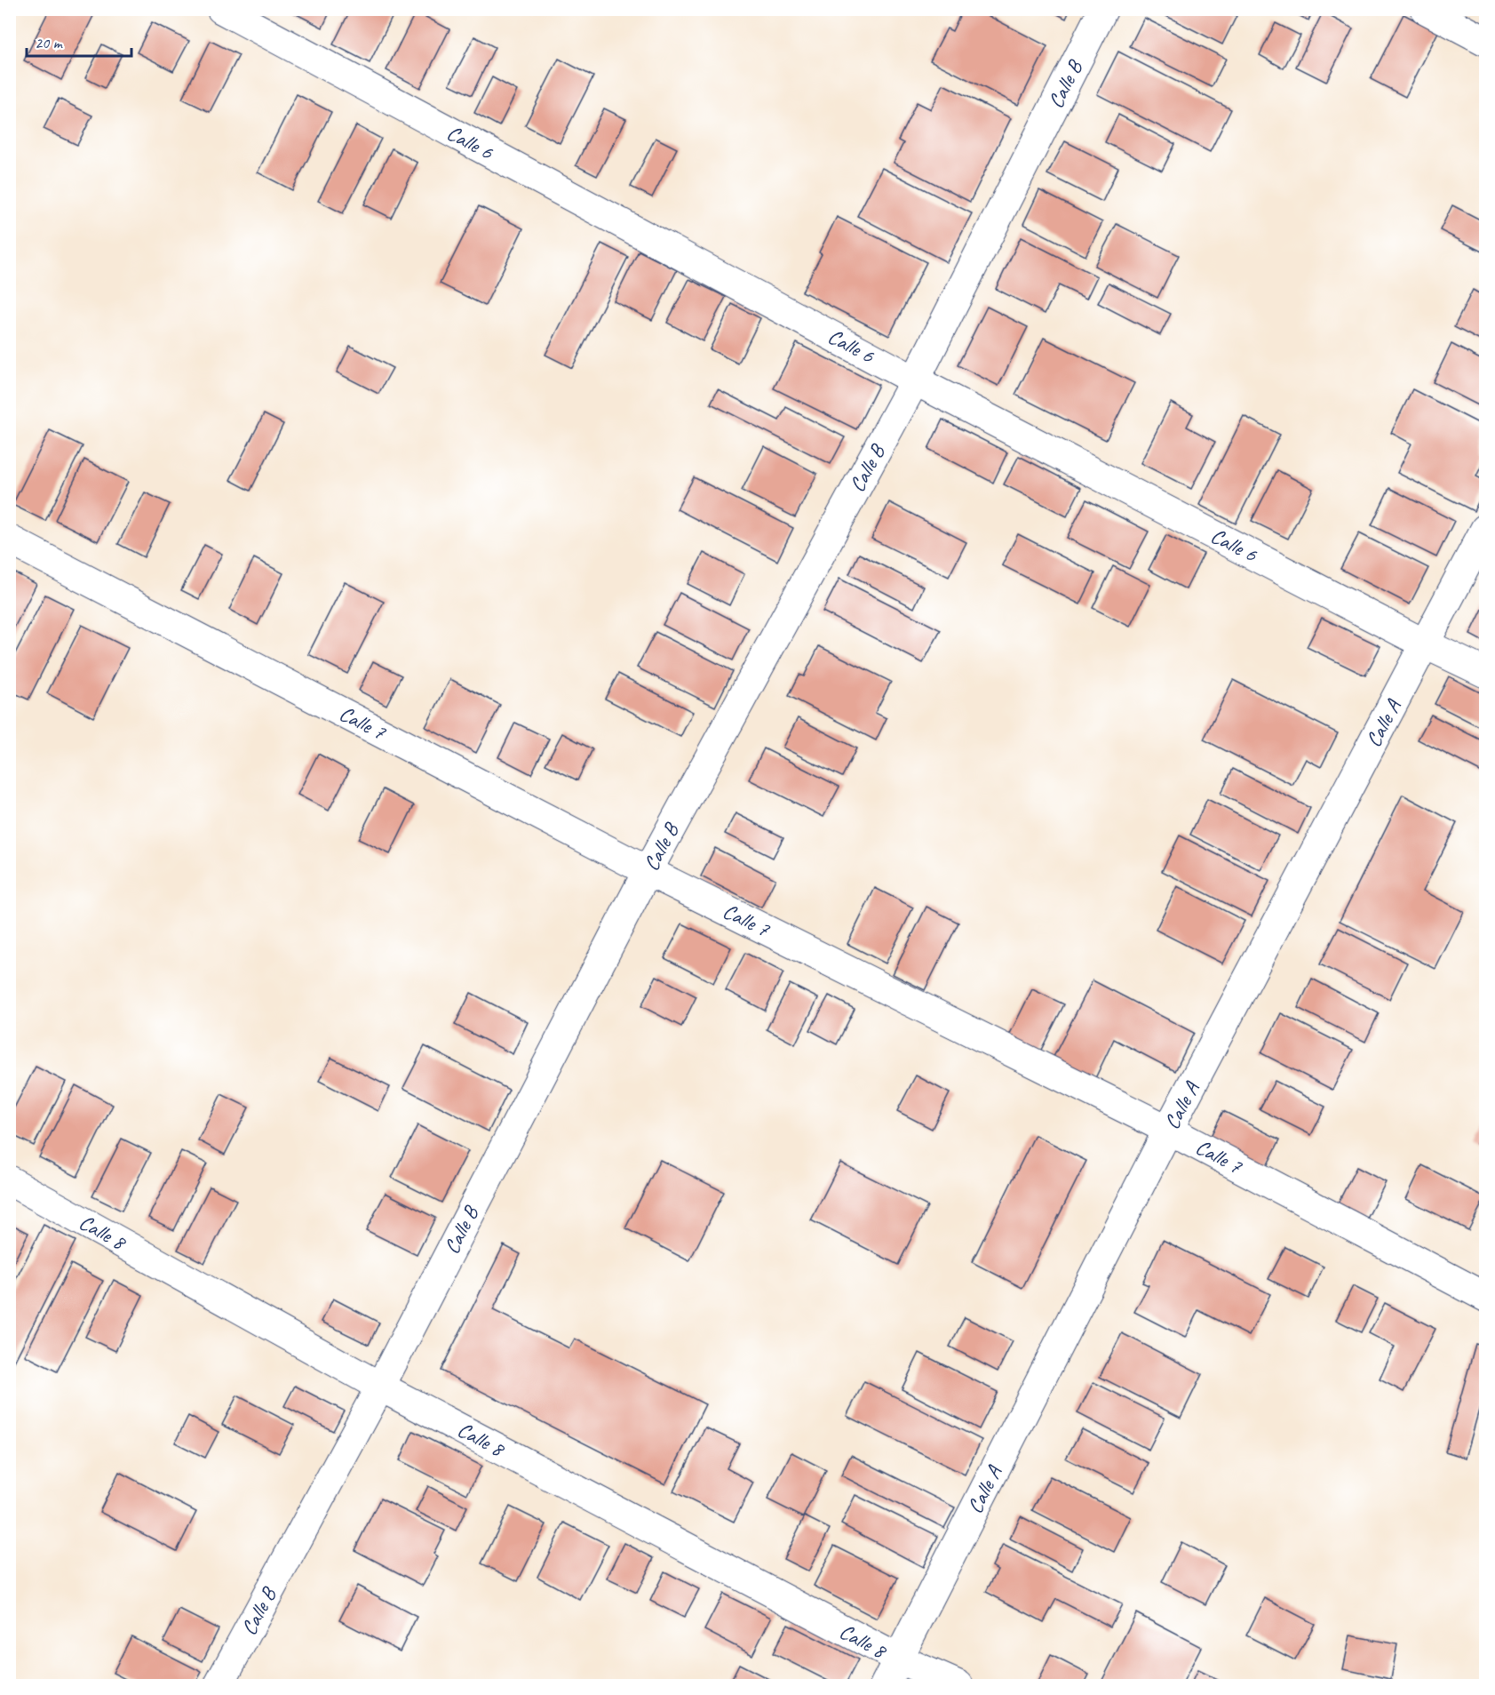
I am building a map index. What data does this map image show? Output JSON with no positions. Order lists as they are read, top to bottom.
{
  "streets": {
    "street": [
      "Calle B",
      "Calle 6",
      "Calle 7",
      "Calle A",
      "Calle 8"
    ]
  },
  "crossings": [
    ["Calle B", "Calle 6"],
    ["Calle B", "Calle 7"],
    ["Calle B", "Calle 8"],
    ["Calle 6", "Calle A"],
    ["Calle 7", "Calle A"],
    ["Calle A", "Calle 8"]
  ],
  "scale_bar": "20 m"
}
